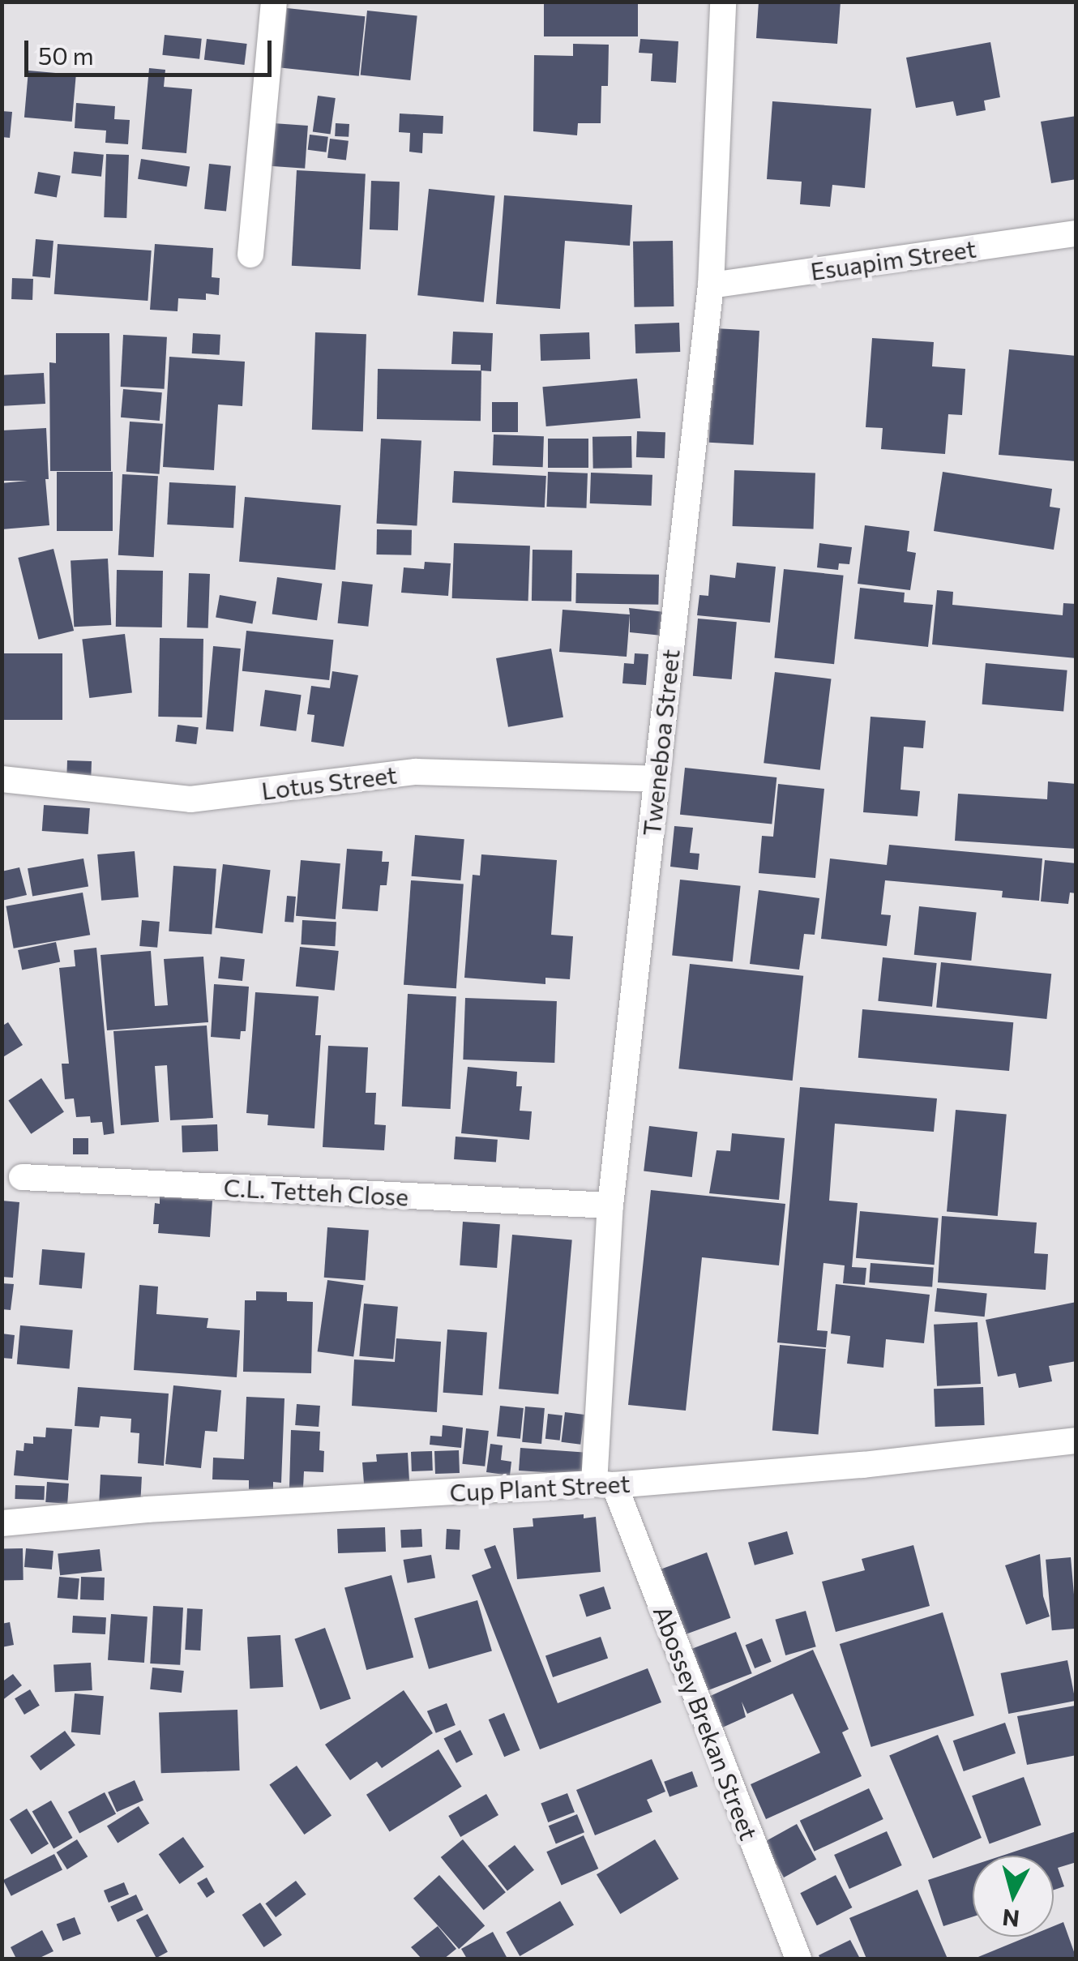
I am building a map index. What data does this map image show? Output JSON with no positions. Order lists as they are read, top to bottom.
{
  "streets": {
    "street": [
      "Esuapim Street",
      "Tweneboa Street",
      "Lotus Street",
      "C.L. Tetteh Close",
      "Cup Plant Street",
      "Abossey Brekan Street"
    ]
  },
  "crossings": [
    ["Esuapim Street", "Tweneboa Street"],
    ["Tweneboa Street", "Lotus Street"],
    ["Tweneboa Street", "C.L. Tetteh Close"],
    ["Tweneboa Street", "Cup Plant Street"],
    ["Tweneboa Street", "Abossey Brekan Street"],
    ["Cup Plant Street", "Abossey Brekan Street"]
  ],
  "scale_bar": "50 m",
  "north": "bottom"
}
